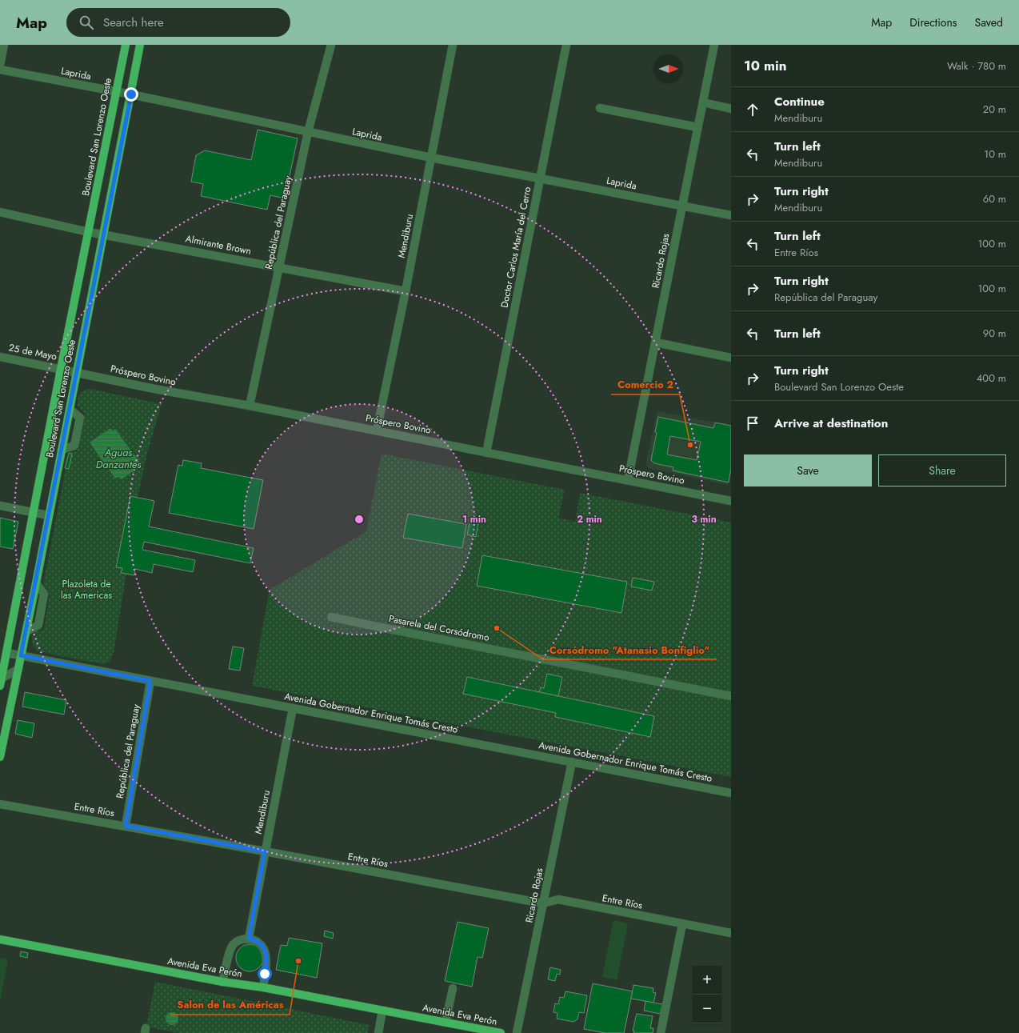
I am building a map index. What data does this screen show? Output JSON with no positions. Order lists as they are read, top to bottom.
{
  "streets": {
    "main road": ["Boulevard San Lorenzo Oeste", "Avenida Eva Perón"],
    "street": [
      "Laprida",
      "República del Paraguay",
      "Mendiburu",
      "Almirante Brown",
      "Doctor Carlos María del Cerro",
      "Ricardo Rojas",
      "25 de Mayo",
      "Próspero Bovino",
      "Pasarela del Corsódromo",
      "Avenida Gobernador Enrique Tomás Cresto",
      "Entre Ríos"
    ]
  },
  "crossings": [
    ["Laprida", "Boulevard San Lorenzo Oeste"],
    ["Laprida", "República del Paraguay"],
    ["Laprida", "Mendiburu"],
    ["Laprida", "Doctor Carlos María del Cerro"],
    ["Laprida", "Ricardo Rojas"],
    ["Boulevard San Lorenzo Oeste", "Almirante Brown"],
    ["Boulevard San Lorenzo Oeste", "25 de Mayo"],
    ["Boulevard San Lorenzo Oeste", "Próspero Bovino"],
    ["Boulevard San Lorenzo Oeste", "Avenida Gobernador Enrique Tomás Cresto"],
    ["República del Paraguay", "Almirante Brown"],
    ["República del Paraguay", "Próspero Bovino"],
    ["República del Paraguay", "Avenida Gobernador Enrique Tomás Cresto"],
    ["República del Paraguay", "Entre Ríos"],
    ["Mendiburu", "Almirante Brown"],
    ["Mendiburu", "Próspero Bovino"],
    ["Mendiburu", "Avenida Gobernador Enrique Tomás Cresto"],
    ["Mendiburu", "Entre Ríos"],
    ["Doctor Carlos María del Cerro", "Próspero Bovino"],
    ["Ricardo Rojas", "Próspero Bovino"],
    ["Ricardo Rojas", "Avenida Gobernador Enrique Tomás Cresto"],
    ["Ricardo Rojas", "Entre Ríos"],
    ["25 de Mayo", "Próspero Bovino"]
  ],
  "water": ["Aguas Danzantes"],
  "parks": ["Plazoleta de las Americas"],
  "places": ["Comercio 2", "Corsódromo \"Atanasio Bonfiglio\"", "Salon de las Américas"],
  "north": "right",
  "page": {
    "header": "Map",
    "search": "Search here",
    "nav": ["Map", "Directions", "Saved"],
    "heading": ["10 min", "Walk · 780 m"],
    "list": [
      ["Continue", "Mendiburu", "20 m"],
      ["Turn left", "Mendiburu", "10 m"],
      ["Turn right", "Mendiburu", "60 m"],
      ["Turn left", "Entre Ríos", "100 m"],
      ["Turn right", "República del Paraguay", "100 m"],
      ["Turn left", "90 m"],
      ["Turn right", "Boulevard San Lorenzo Oeste", "400 m"],
      "Arrive at destination"
    ],
    "buttons": ["Save", "Share"],
    "map_buttons": ["+", "−"]
  },
  "rings": ["1 min", "2 min", "3 min"]
}
